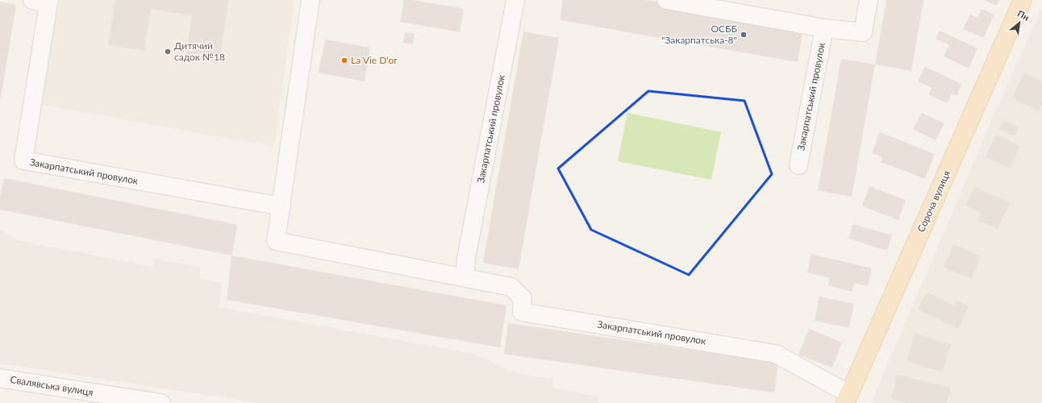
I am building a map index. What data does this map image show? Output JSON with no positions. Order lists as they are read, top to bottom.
{
  "streets": {
    "main road": ["Сороча вулиця"],
    "street": ["Закарпатський провулок", "Свалявська вулиця"]
  },
  "crossings": [
    ["Закарпатський провулок", "Сороча вулиця"]
  ],
  "places": ["ОСББ \"Закарпатська-8\"", "Дитячий садок №18", "La Vie D‘or"],
  "north": "top right"
}
